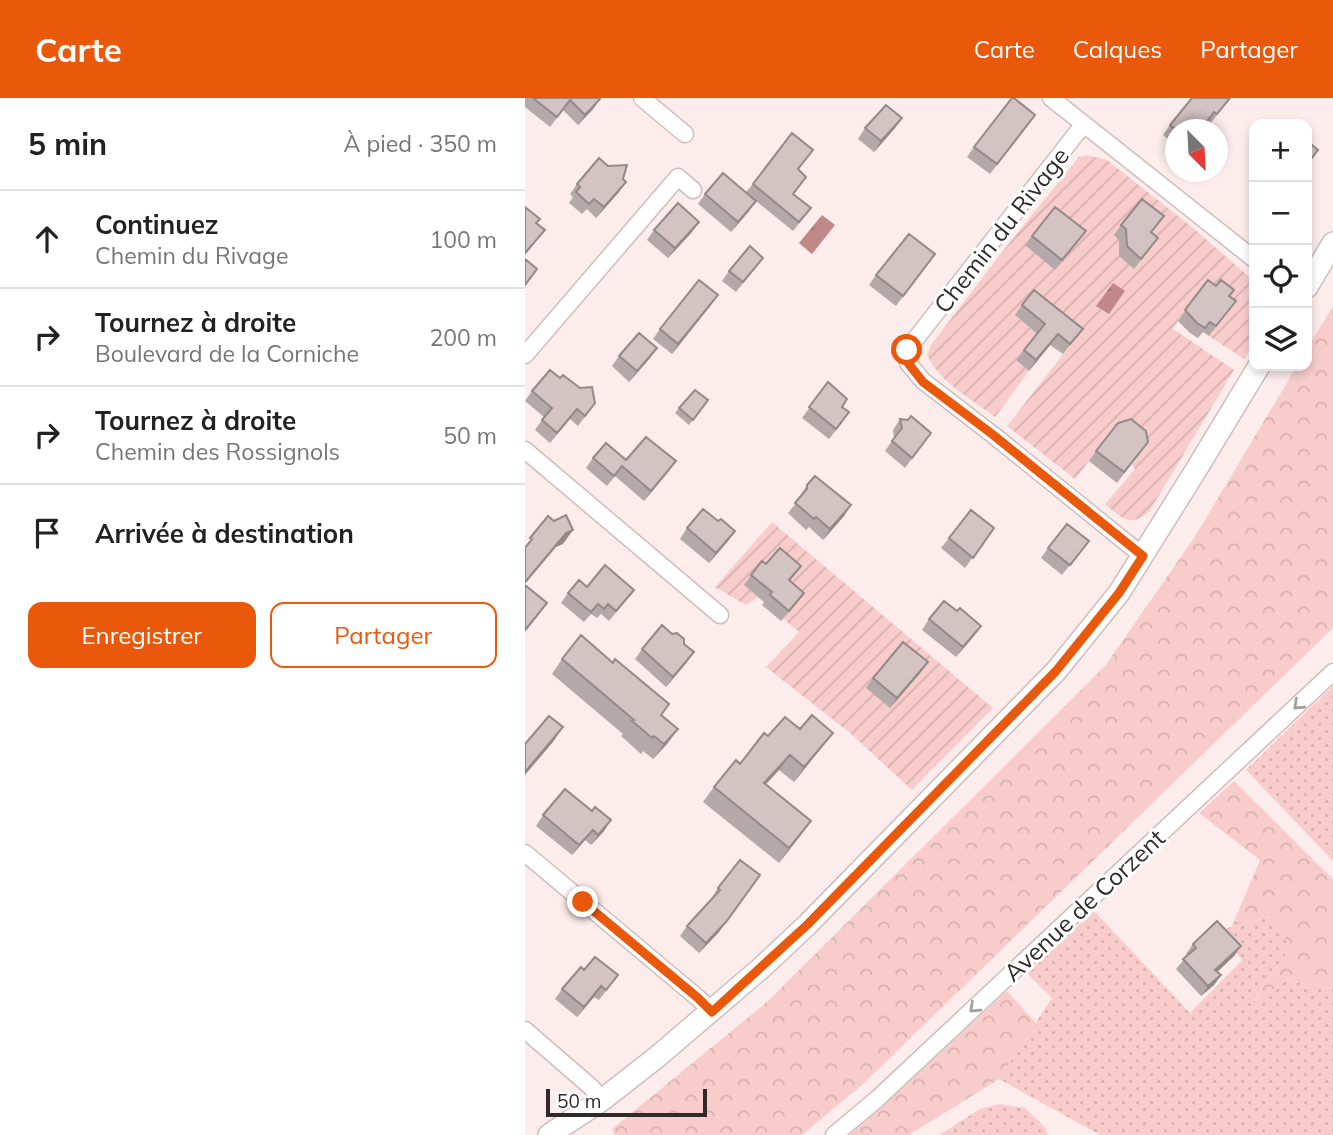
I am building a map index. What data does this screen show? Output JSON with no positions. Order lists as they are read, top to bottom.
{
  "streets": {
    "street": ["Chemin du Rivage", "Avenue de Corzent"]
  },
  "one_way": ["Avenue de Corzent"],
  "scale_bar": "50 m",
  "north": "bottom right",
  "page": {
    "header": "Carte",
    "nav": ["Carte", "Calques", "Partager"],
    "heading": ["5 min", "À pied · 350 m"],
    "map_buttons": ["+", "−"],
    "list": [
      ["Continuez", "Chemin du Rivage", "100 m"],
      ["Tournez à droite", "Boulevard de la Corniche", "200 m"],
      ["Tournez à droite", "Chemin des Rossignols", "50 m"],
      "Arrivée à destination"
    ],
    "buttons": ["Enregistrer", "Partager"],
    "scale": "50 m"
  }
}
